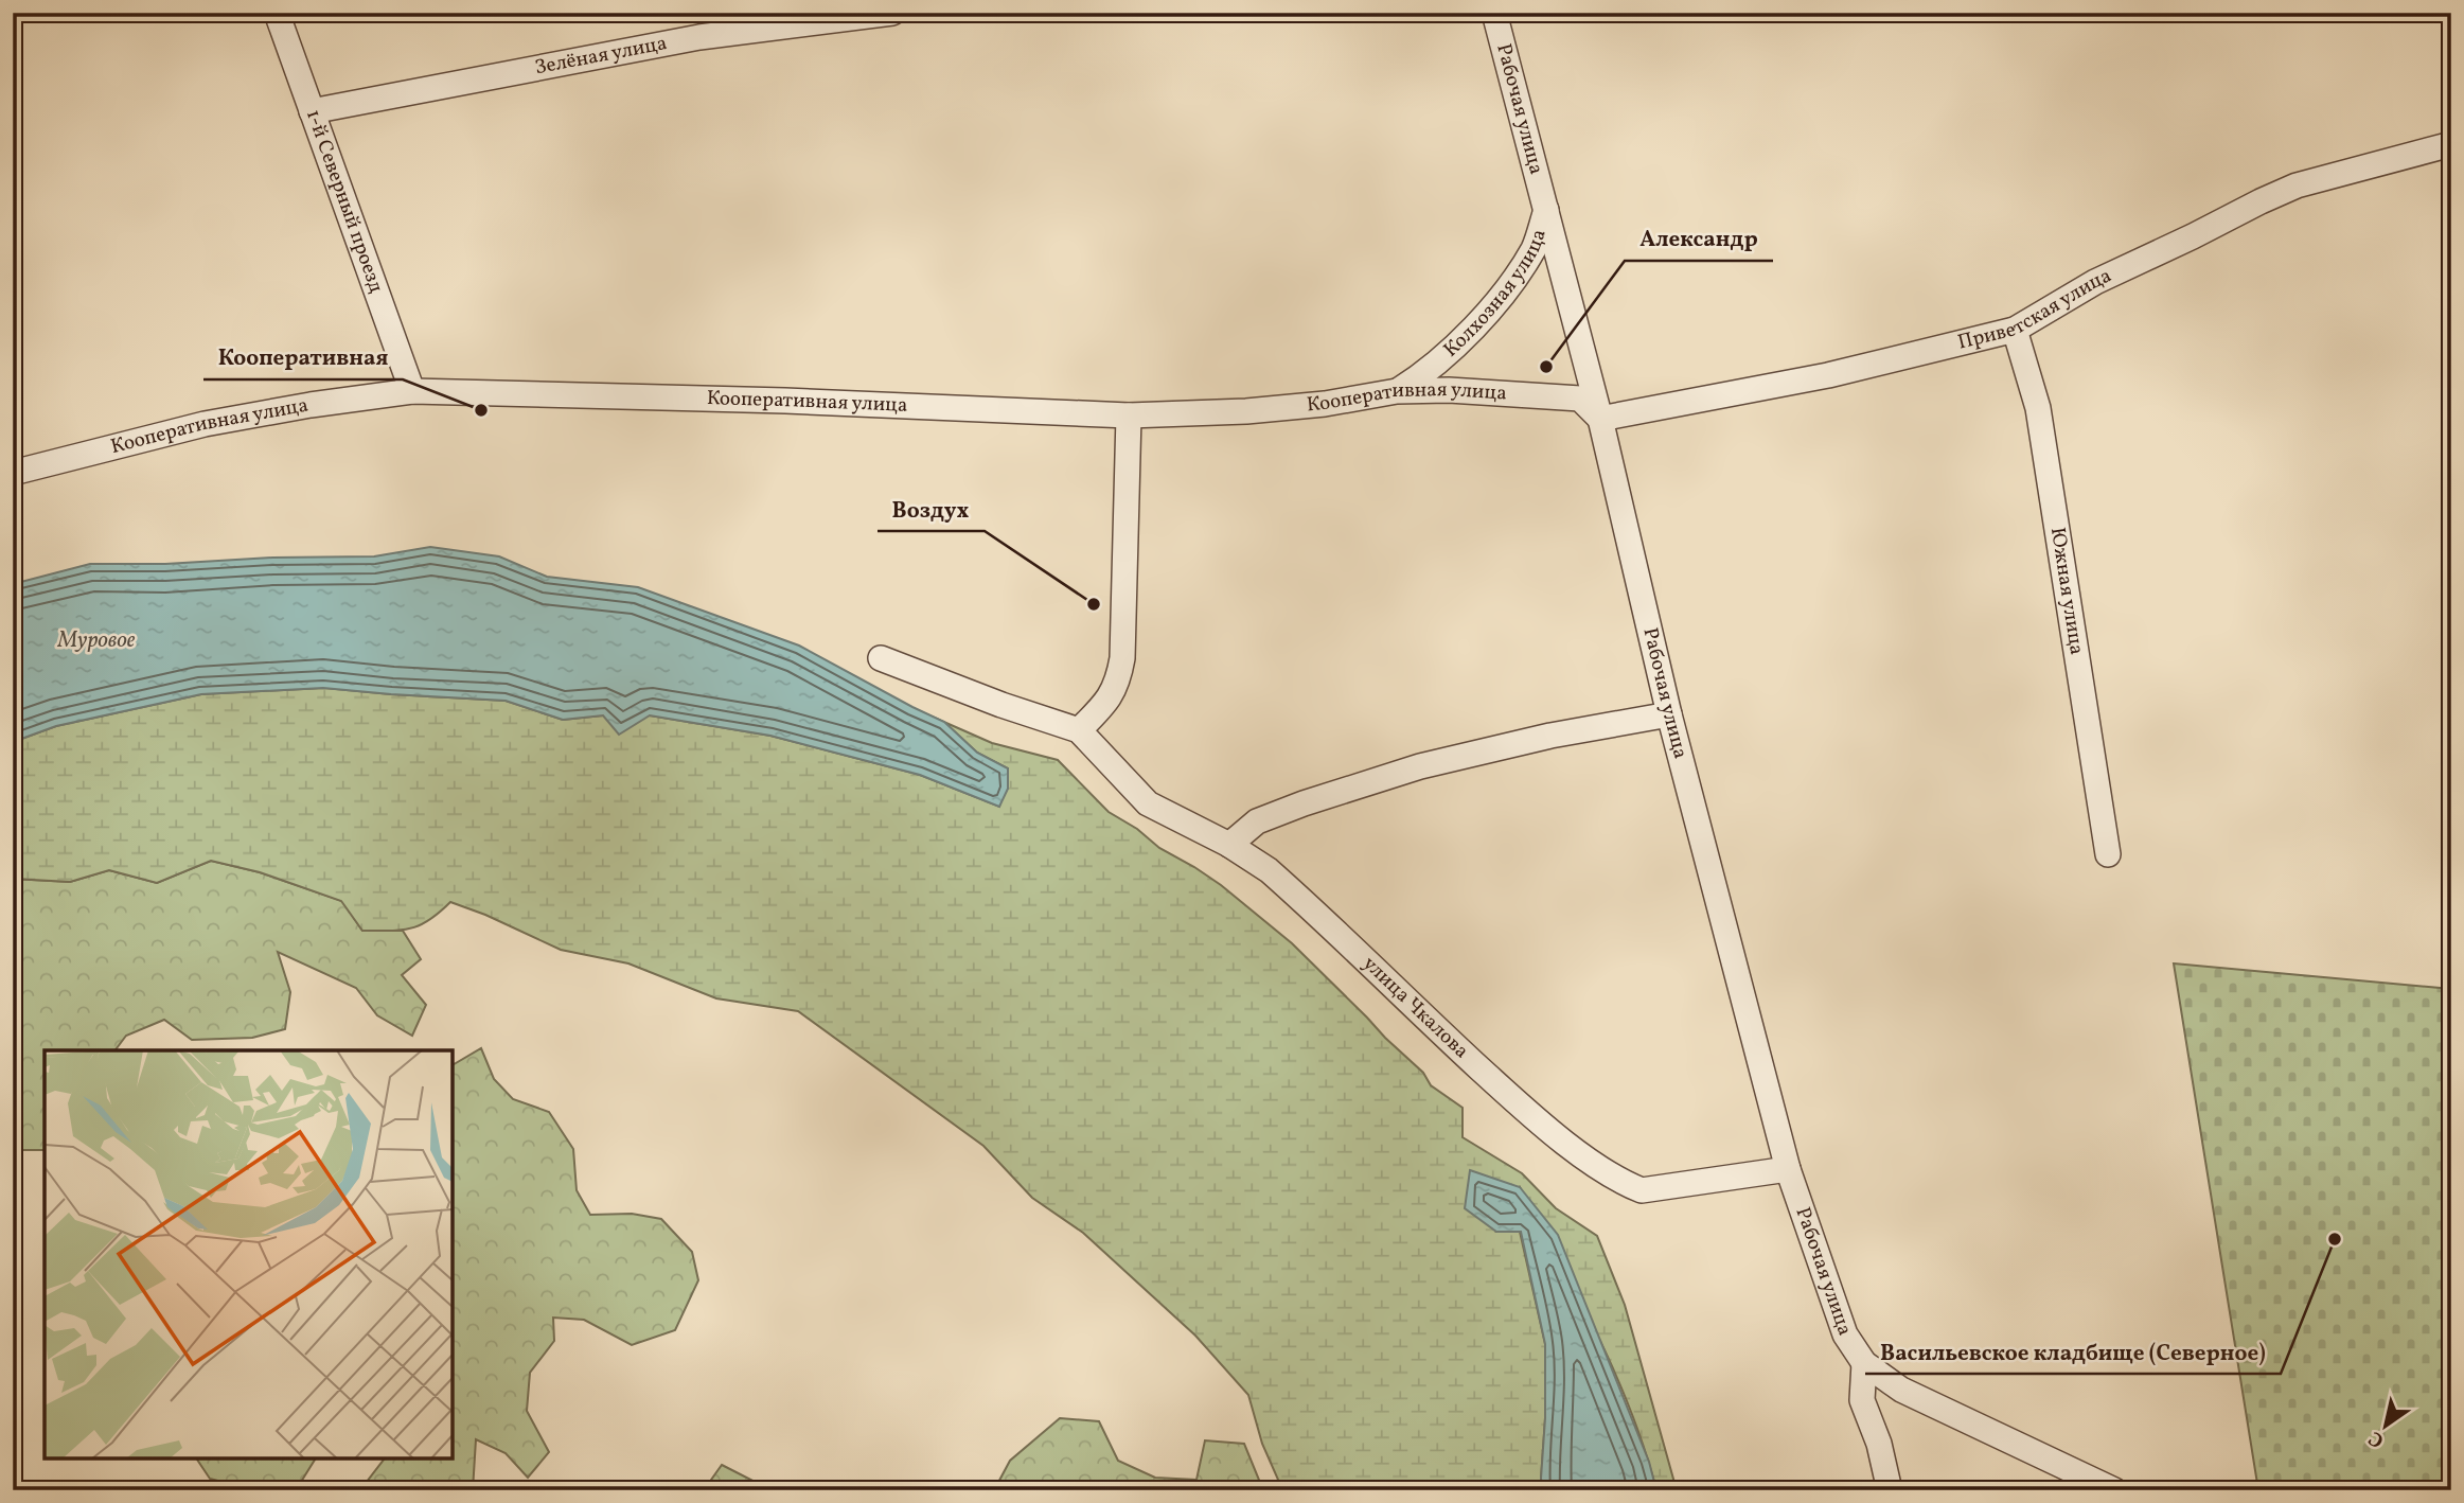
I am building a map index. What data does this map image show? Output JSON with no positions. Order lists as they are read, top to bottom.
{
  "streets": {
    "street": [
      "Зелёная улица",
      "Рабочая улица",
      "1-й Северный проезд",
      "Колхозная улица",
      "Приветская улица",
      "Кооперативная улица",
      "Южная улица",
      "улица Чкалова"
    ]
  },
  "crossings": [
    ["Зелёная улица", "1-й Северный проезд"],
    ["Рабочая улица", "Колхозная улица"],
    ["Рабочая улица", "Приветская улица"],
    ["Рабочая улица", "Кооперативная улица"],
    ["Рабочая улица", "улица Чкалова"],
    ["1-й Северный проезд", "Кооперативная улица"],
    ["Колхозная улица", "Кооперативная улица"],
    ["Приветская улица", "Кооперативная улица"],
    ["Приветская улица", "Южная улица"]
  ],
  "water": ["Муровое"],
  "places": [
    "Александр",
    "Кооперативная",
    "Воздух",
    "Васильевское кладбище (Северное)"
  ],
  "north": "bottom left"
}
